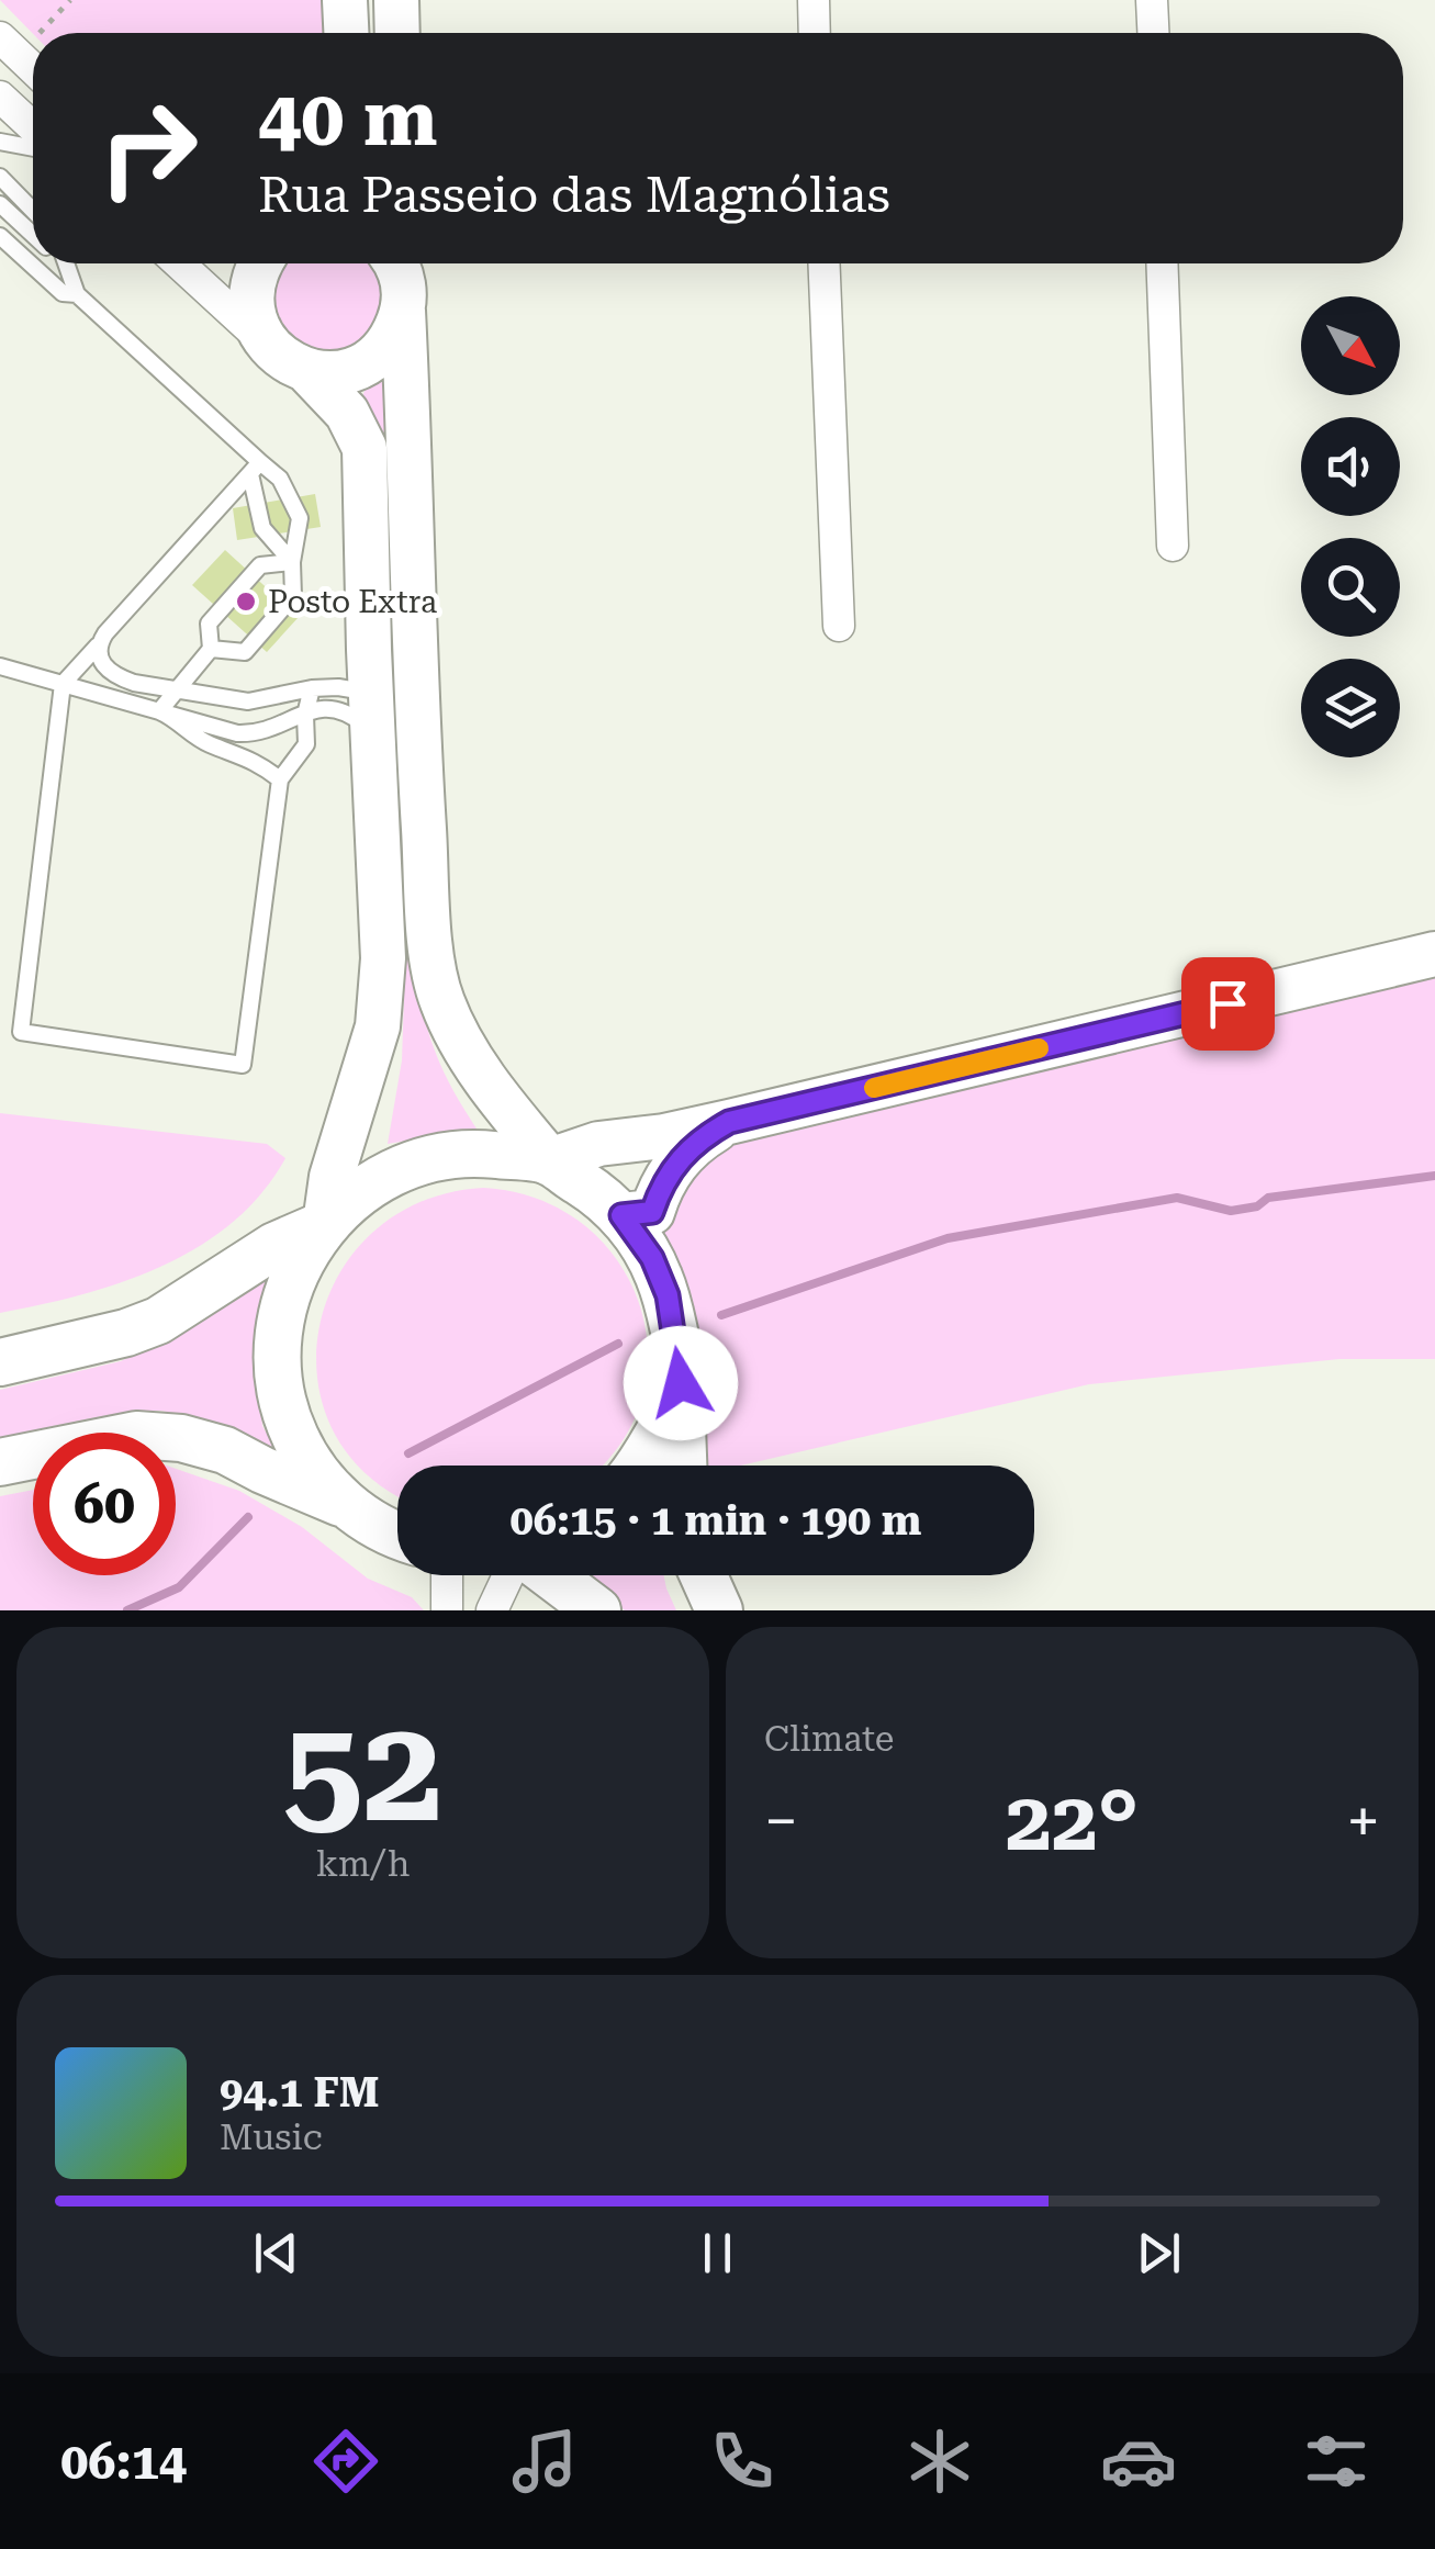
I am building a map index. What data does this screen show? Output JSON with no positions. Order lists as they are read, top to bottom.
{
  "places": ["Posto Extra"],
  "north": "bottom right",
  "page": {
    "turn": ["40 m", "Rua Passeio das Magnólias"],
    "limit": "60",
    "trip": "06:15 · 1 min · 190 m",
    "tile": [
      ["52", "km/h"],
      "Climate"
    ],
    "heat": ["−", "22°", "+"],
    "song": ["94.1 FM", "Music"],
    "tabs": "06:14"
  }
}
